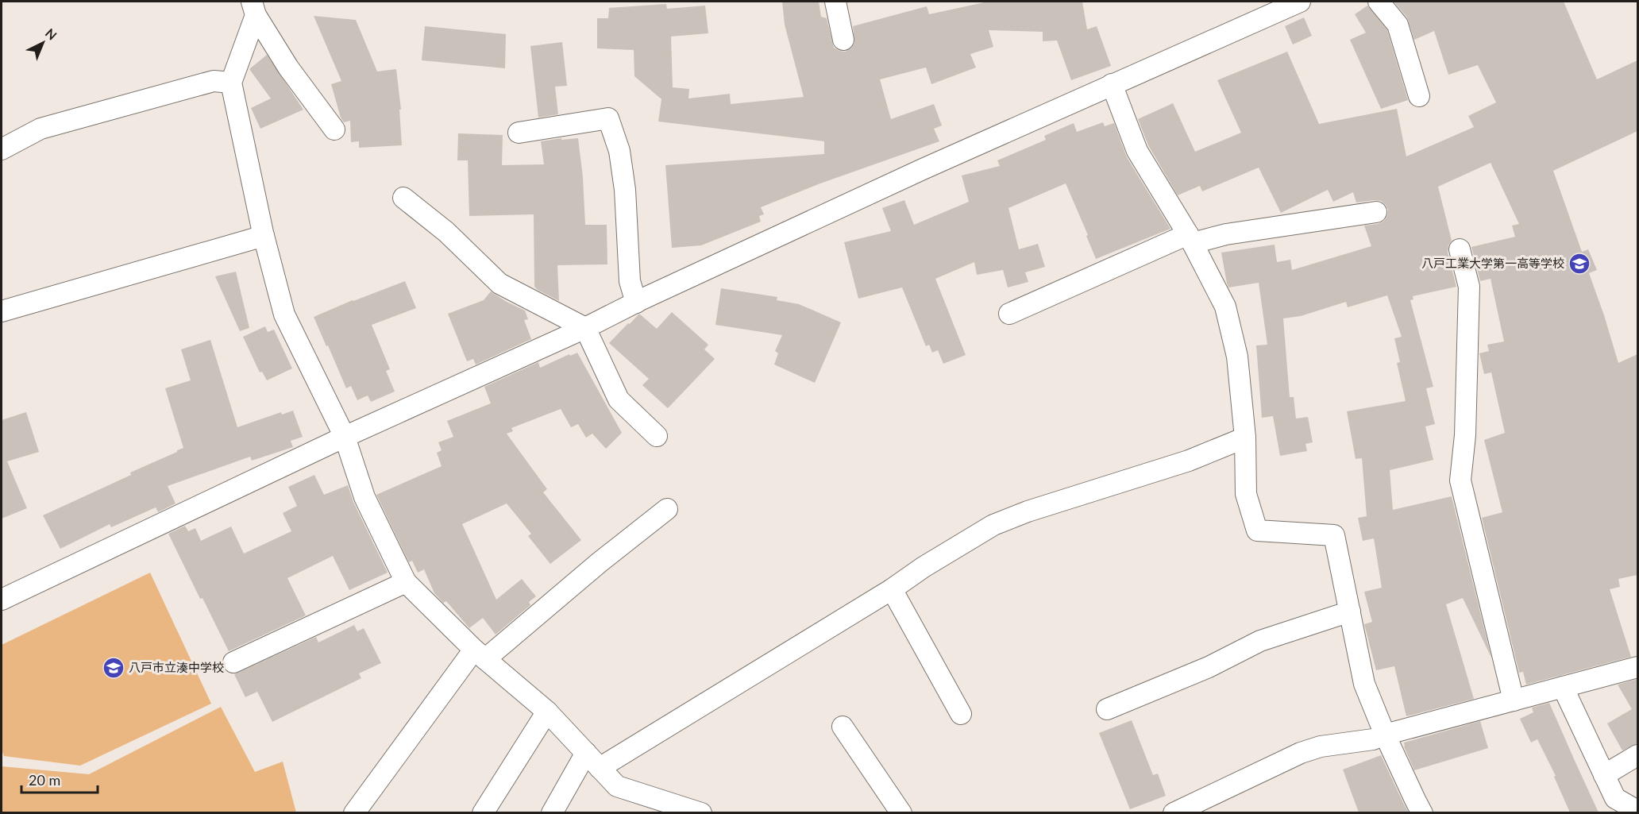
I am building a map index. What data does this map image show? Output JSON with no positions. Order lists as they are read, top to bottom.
{
  "places": {
    "school or university": ["八戸工業大学第一高等学校", "八戸市立湊中学校"]
  },
  "scale_bar": "20 m",
  "north": "top right"
}
